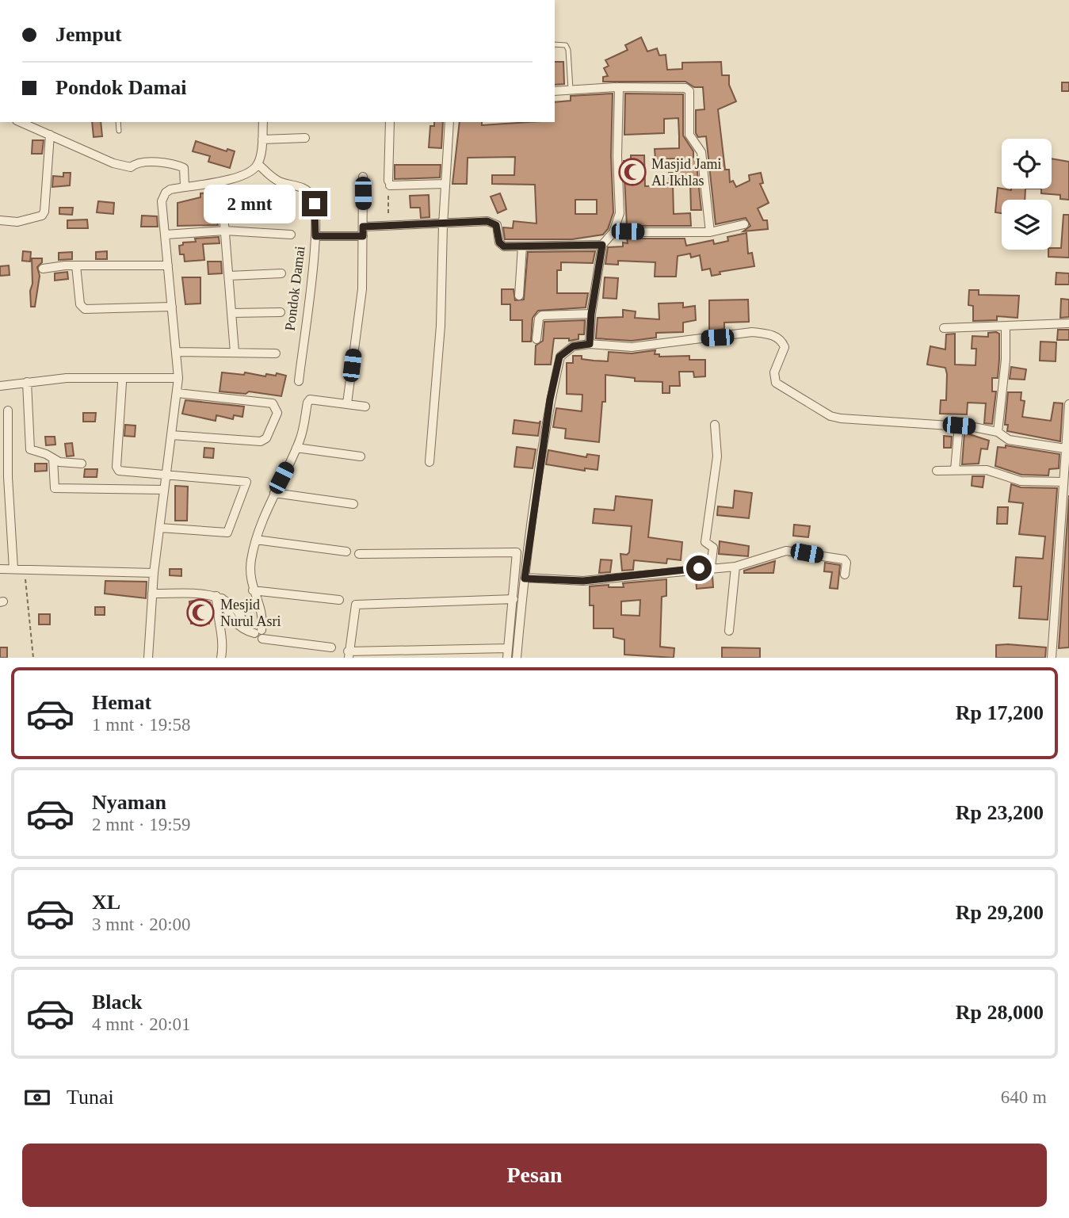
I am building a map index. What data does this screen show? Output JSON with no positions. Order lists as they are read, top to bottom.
{
  "streets": {
    "street": ["Pondok Damai"]
  },
  "places": {
    "mosque": ["Masjid Jami Al Ikhlas", "Mesjid Nurul Asri"]
  },
  "page": {
    "banner": ["Jemput", "Pondok Damai"],
    "bubble": "2 mnt",
    "list": [
      {
        "name": "Hemat",
        "note": "1 mnt · 19:58",
        "value": "Rp 17,200"
      },
      {
        "name": "Nyaman",
        "note": "2 mnt · 19:59",
        "value": "Rp 23,200"
      },
      {
        "name": "XL",
        "note": "3 mnt · 20:00",
        "value": "Rp 29,200"
      },
      {
        "name": "Black",
        "note": "4 mnt · 20:01",
        "value": "Rp 28,000"
      }
    ],
    "pay": ["Tunai", "640 m"],
    "buttons": "Pesan"
  }
}
